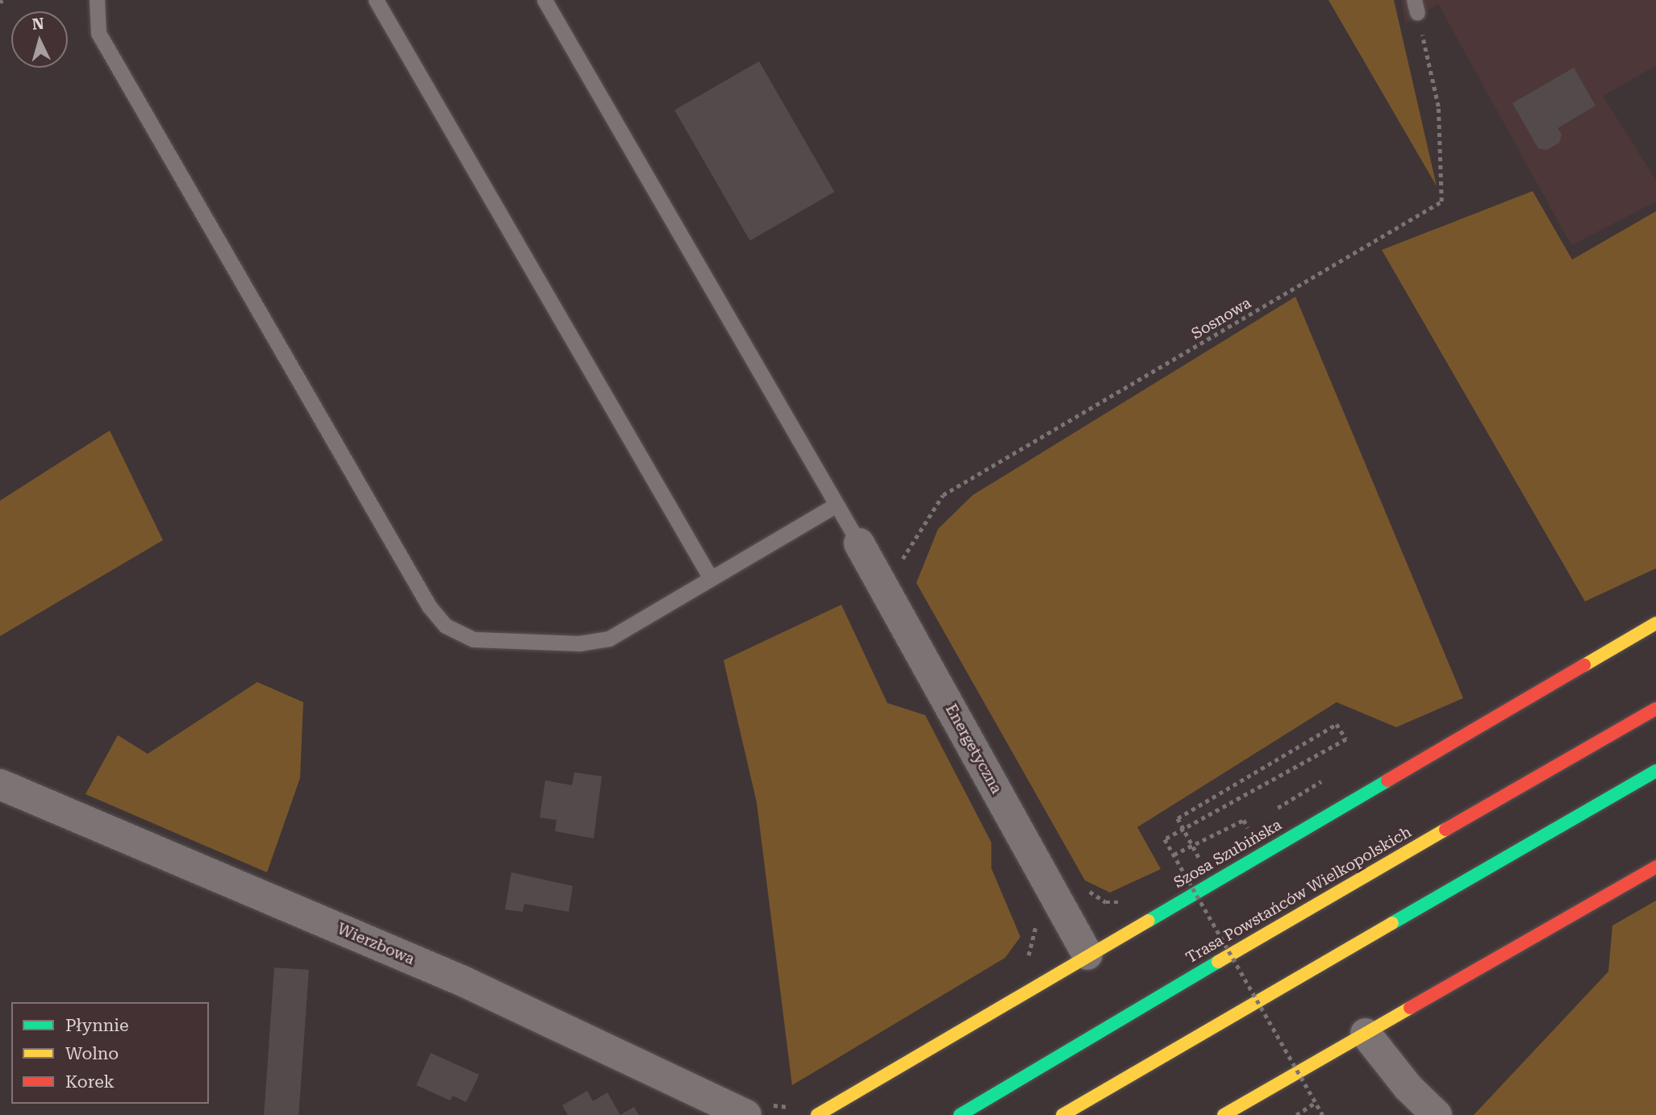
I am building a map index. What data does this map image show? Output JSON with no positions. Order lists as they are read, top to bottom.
{
  "streets": {
    "main road": ["Szosa Szubińska", "Trasa Powstańców Wielkopolskich"],
    "street": ["Energetyczna", "Wierzbowa"],
    "path": ["Sosnowa"]
  },
  "crossings": [
    ["Sosnowa", "Energetyczna"],
    ["Energetyczna", "Szosa Szubińska"]
  ],
  "legend": ["Płynnie", "Wolno", "Korek"],
  "north": "top"
}
